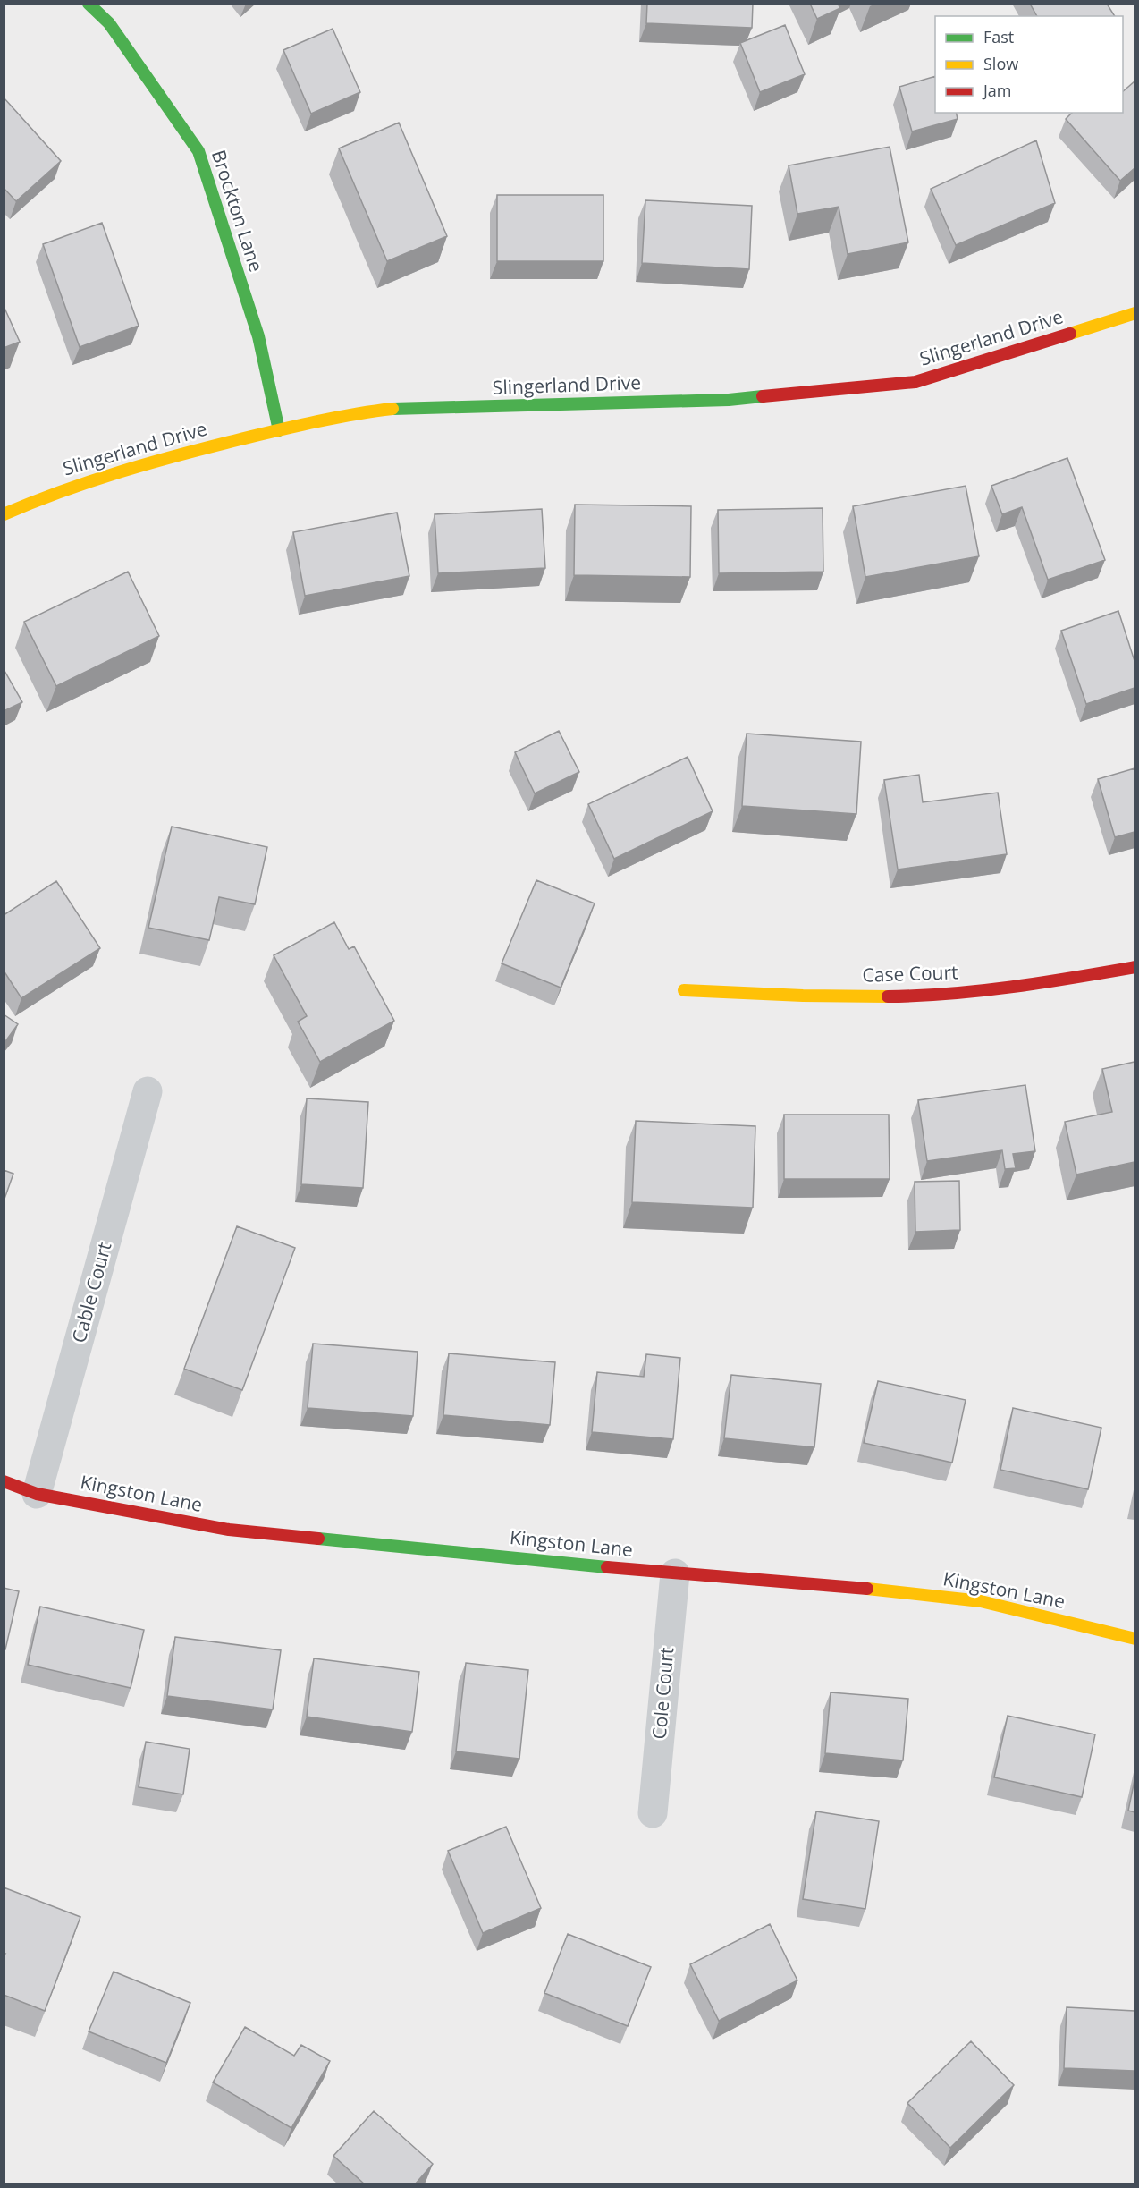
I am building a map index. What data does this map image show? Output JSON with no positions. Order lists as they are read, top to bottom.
{
  "streets": {
    "street": [
      "Brockton Lane",
      "Slingerland Drive",
      "Case Court",
      "Cable Court",
      "Kingston Lane",
      "Cole Court"
    ]
  },
  "crossings": [
    ["Brockton Lane", "Slingerland Drive"],
    ["Cable Court", "Kingston Lane"],
    ["Kingston Lane", "Cole Court"]
  ],
  "legend": ["Fast", "Slow", "Jam"]
}
